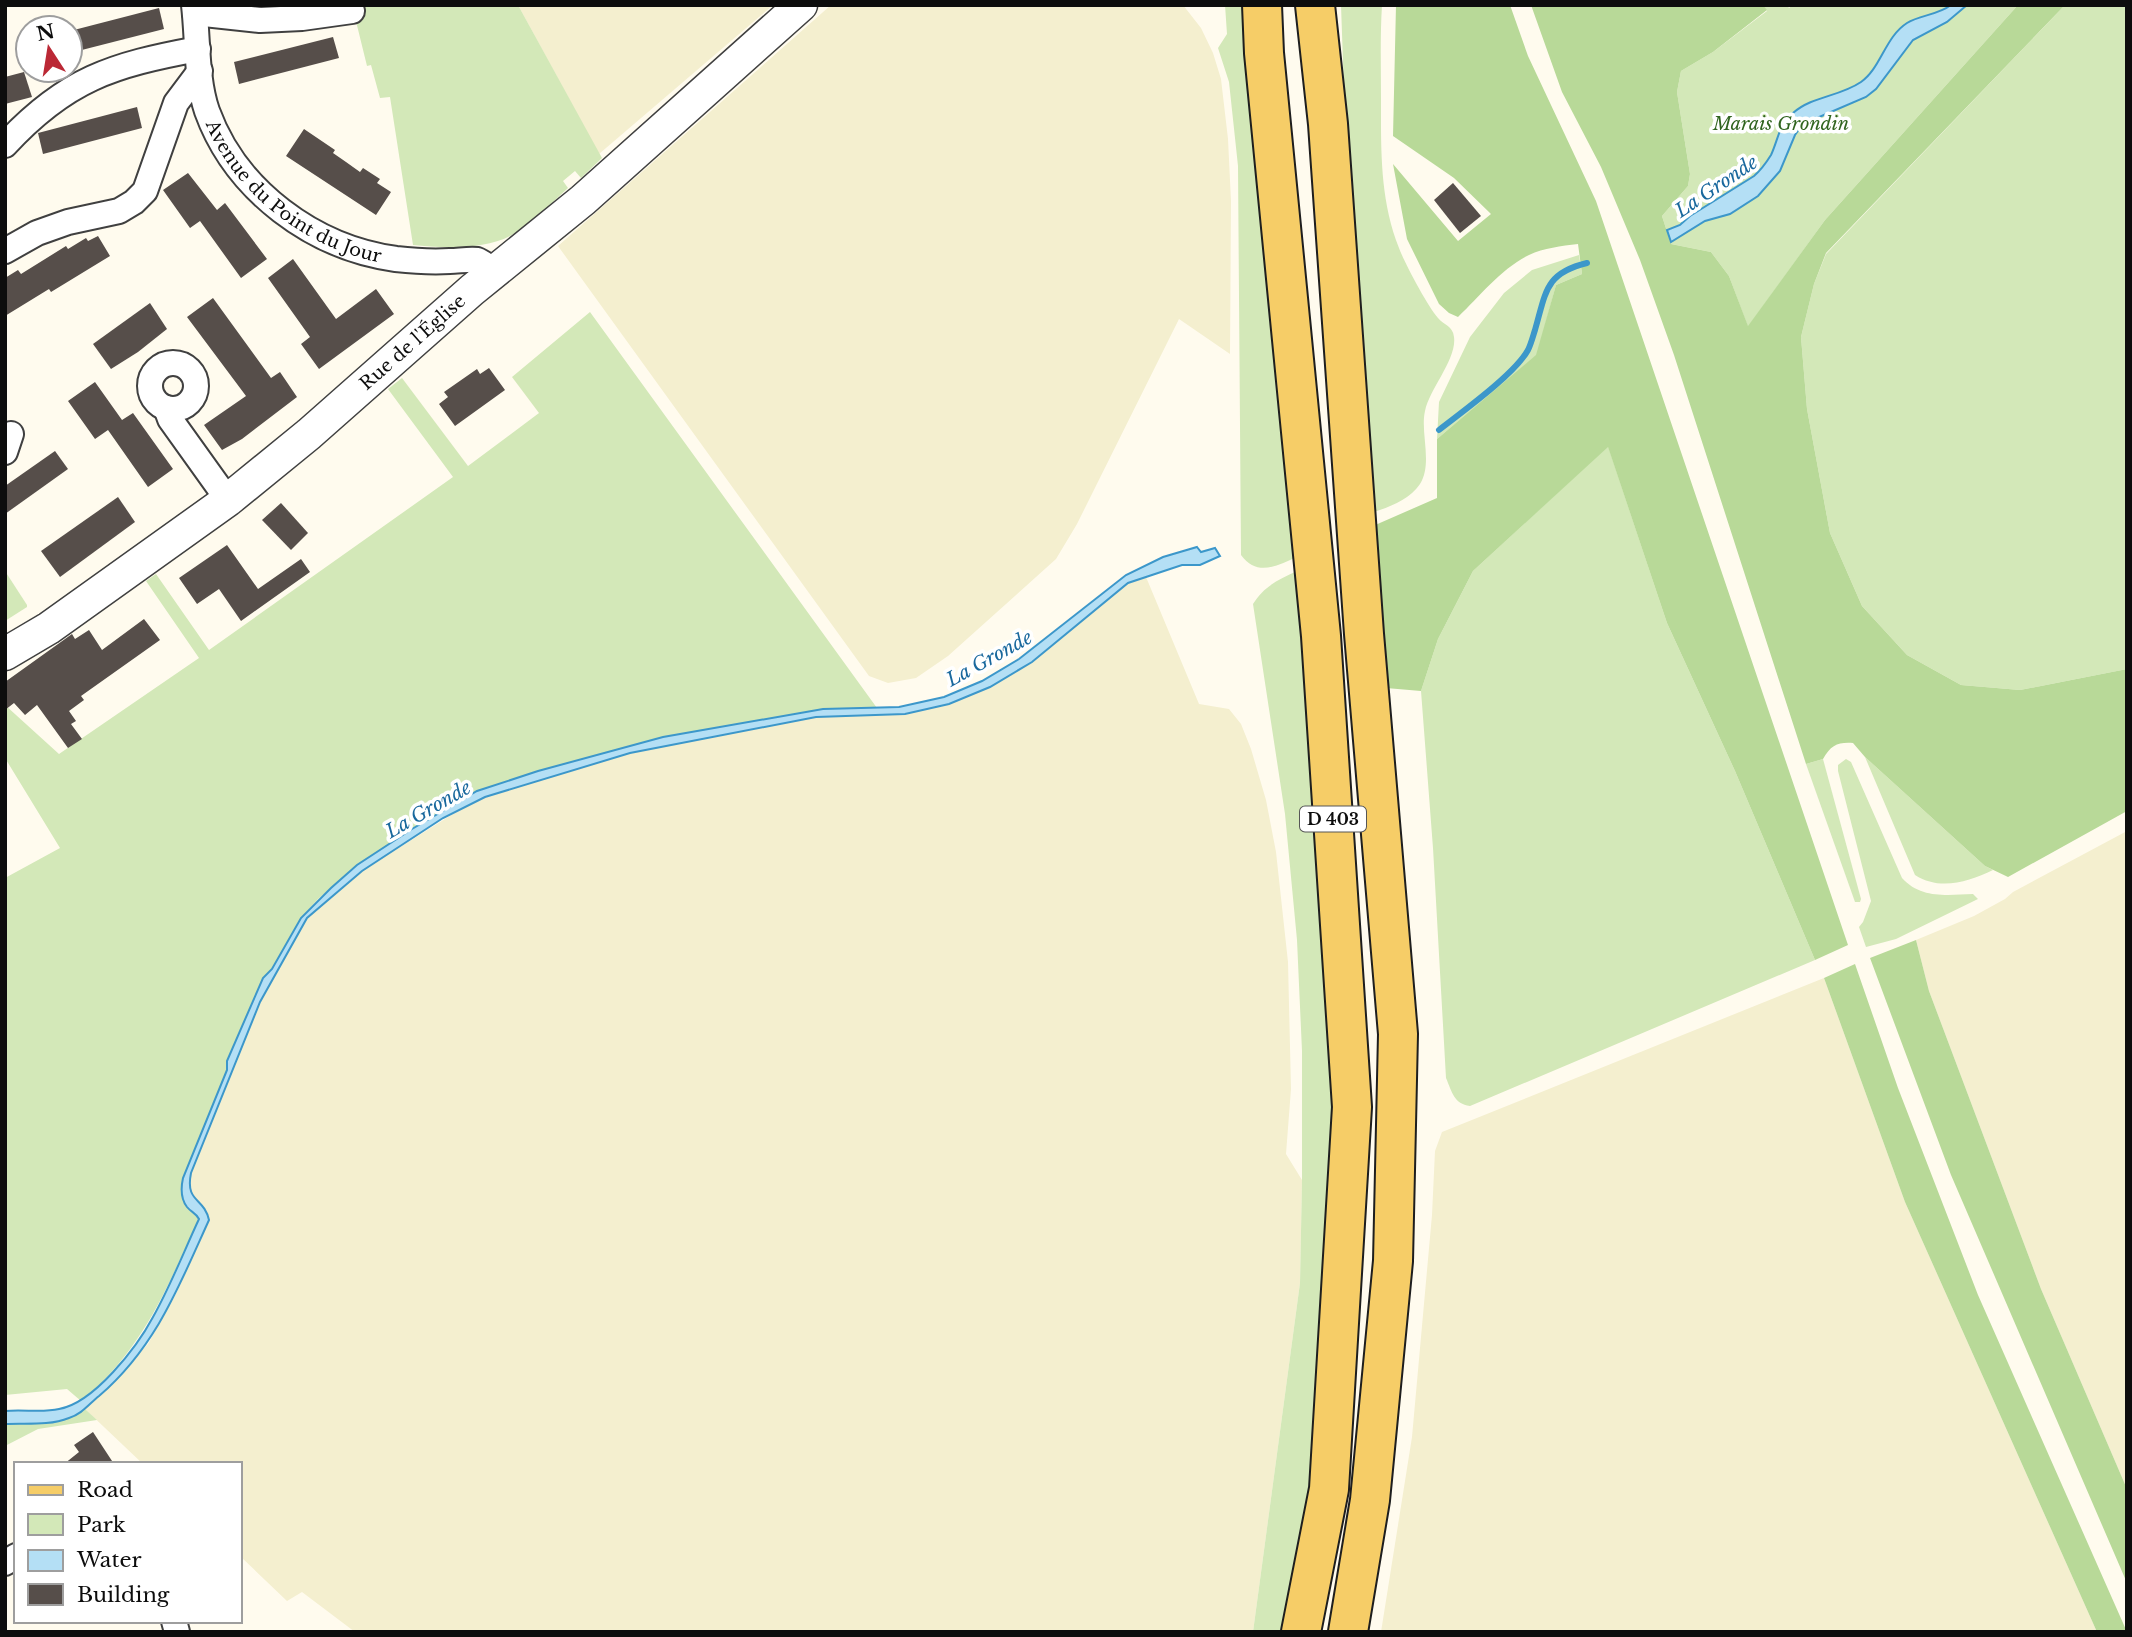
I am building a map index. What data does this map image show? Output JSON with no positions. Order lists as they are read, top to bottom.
{
  "streets": {
    "main road": ["D 403"],
    "street": ["Avenue du Point du Jour", "Rue de l'Église"]
  },
  "crossings": [
    ["Avenue du Point du Jour", "Rue de l'Église"]
  ],
  "water": ["La Gronde"],
  "parks": ["Marais Grondin"],
  "legend": [
    "Road",
    "Park",
    "Water",
    "Building"
  ],
  "north": "top"
}
